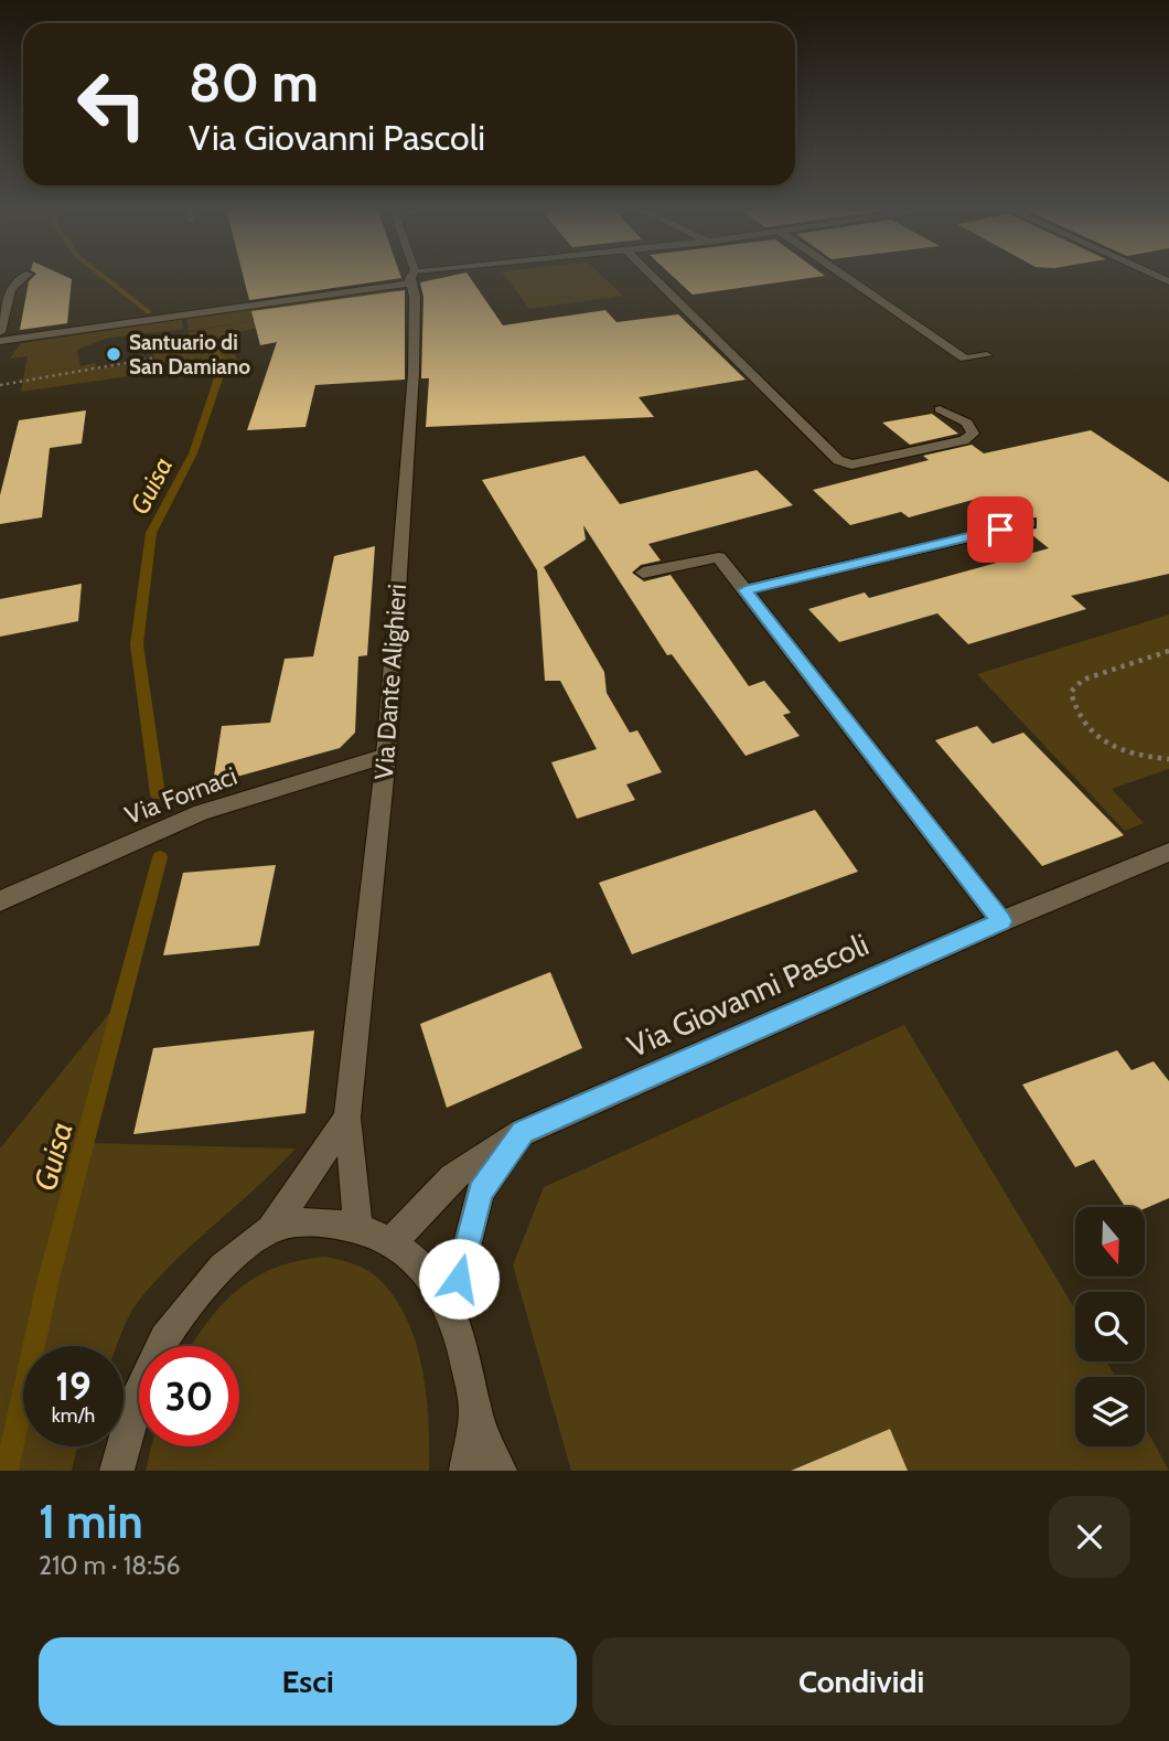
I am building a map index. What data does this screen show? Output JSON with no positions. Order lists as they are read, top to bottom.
{
  "streets": {
    "street": ["Via Dante Alighieri", "Via Fornaci", "Via Giovanni Pascoli"]
  },
  "crossings": [
    ["Via Dante Alighieri", "Via Fornaci"]
  ],
  "water": ["Guisa"],
  "places": ["Santuario di San Damiano"],
  "north": "bottom",
  "page": {
    "turn": ["80 m", "Via Giovanni Pascoli"],
    "speed": "19 km/h",
    "limit": "30",
    "heading": ["1 min", "210 m · 18:56"],
    "buttons": ["Esci", "Condividi"]
  }
}
